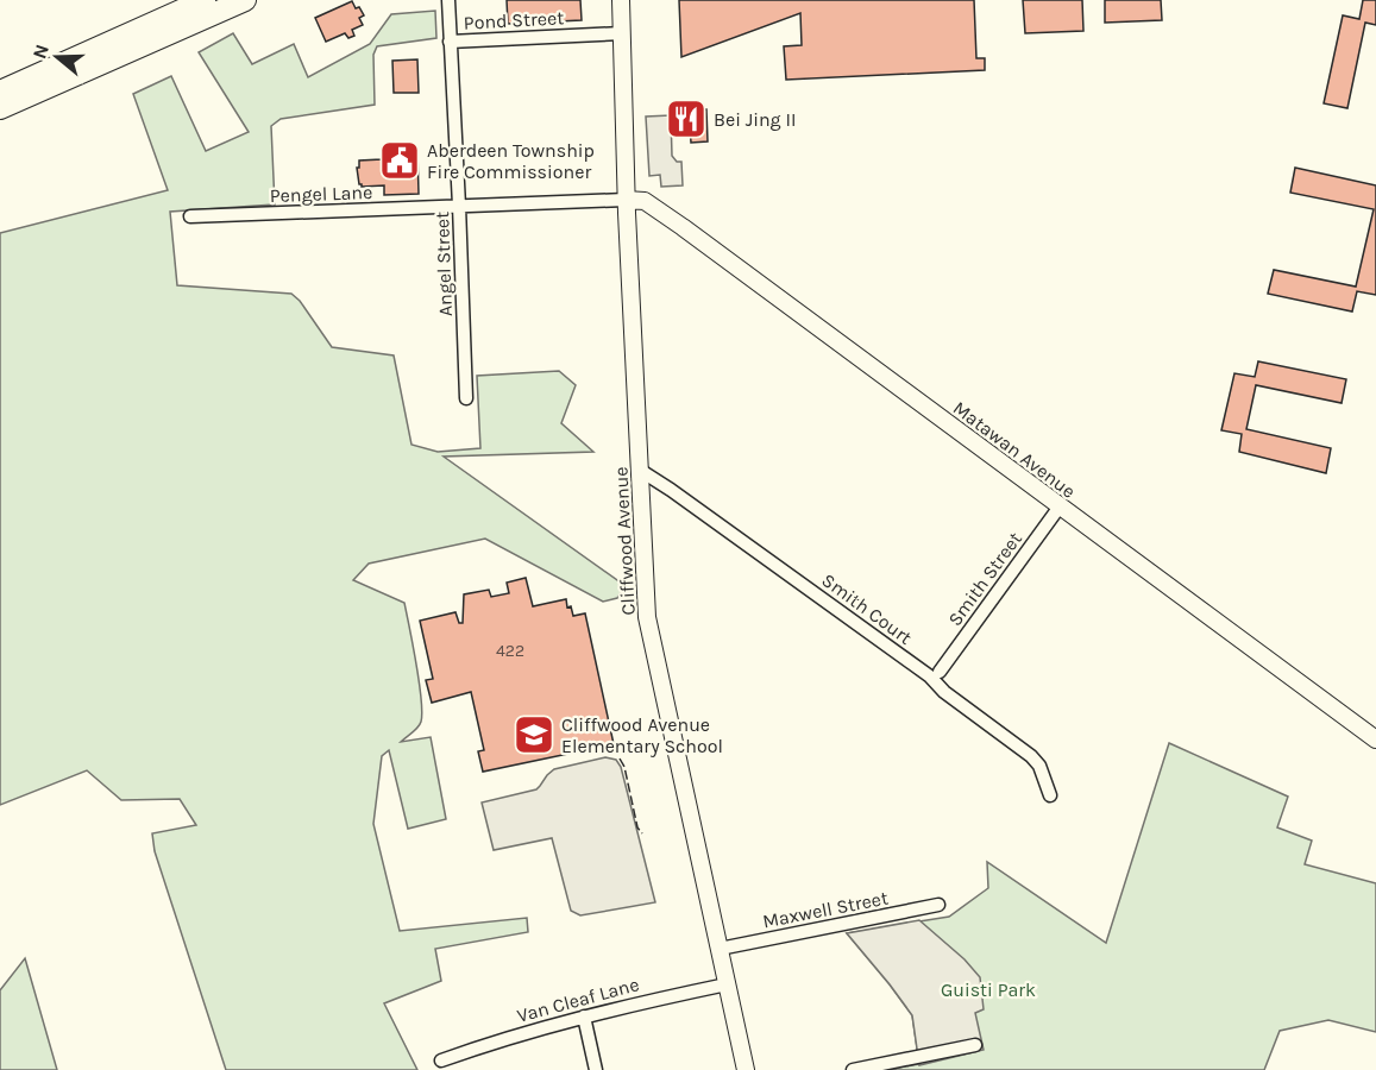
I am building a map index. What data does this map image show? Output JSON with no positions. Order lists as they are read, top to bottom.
{
  "streets": {
    "main road": ["Matawan Avenue", "Cliffwood Avenue"],
    "street": [
      "Pond Street",
      "Pengel Lane",
      "Angel Street",
      "Smith Street",
      "Smith Court",
      "Maxwell Street",
      "Van Cleaf Lane"
    ]
  },
  "crossings": [
    ["Pond Street", "Angel Street"],
    ["Pond Street", "Cliffwood Avenue"],
    ["Pengel Lane", "Angel Street"],
    ["Pengel Lane", "Matawan Avenue"],
    ["Pengel Lane", "Cliffwood Avenue"],
    ["Matawan Avenue", "Cliffwood Avenue"],
    ["Matawan Avenue", "Smith Street"],
    ["Cliffwood Avenue", "Smith Court"],
    ["Cliffwood Avenue", "Maxwell Street"],
    ["Cliffwood Avenue", "Van Cleaf Lane"]
  ],
  "parks": ["Guisti Park"],
  "places": {
    "restaurant": ["Bei Jing II"],
    "public building": ["Aberdeen Township Fire Commissioner"],
    "school or university": ["Cliffwood Avenue Elementary School"]
  },
  "house_numbers": ["422"],
  "north": "left"
}
